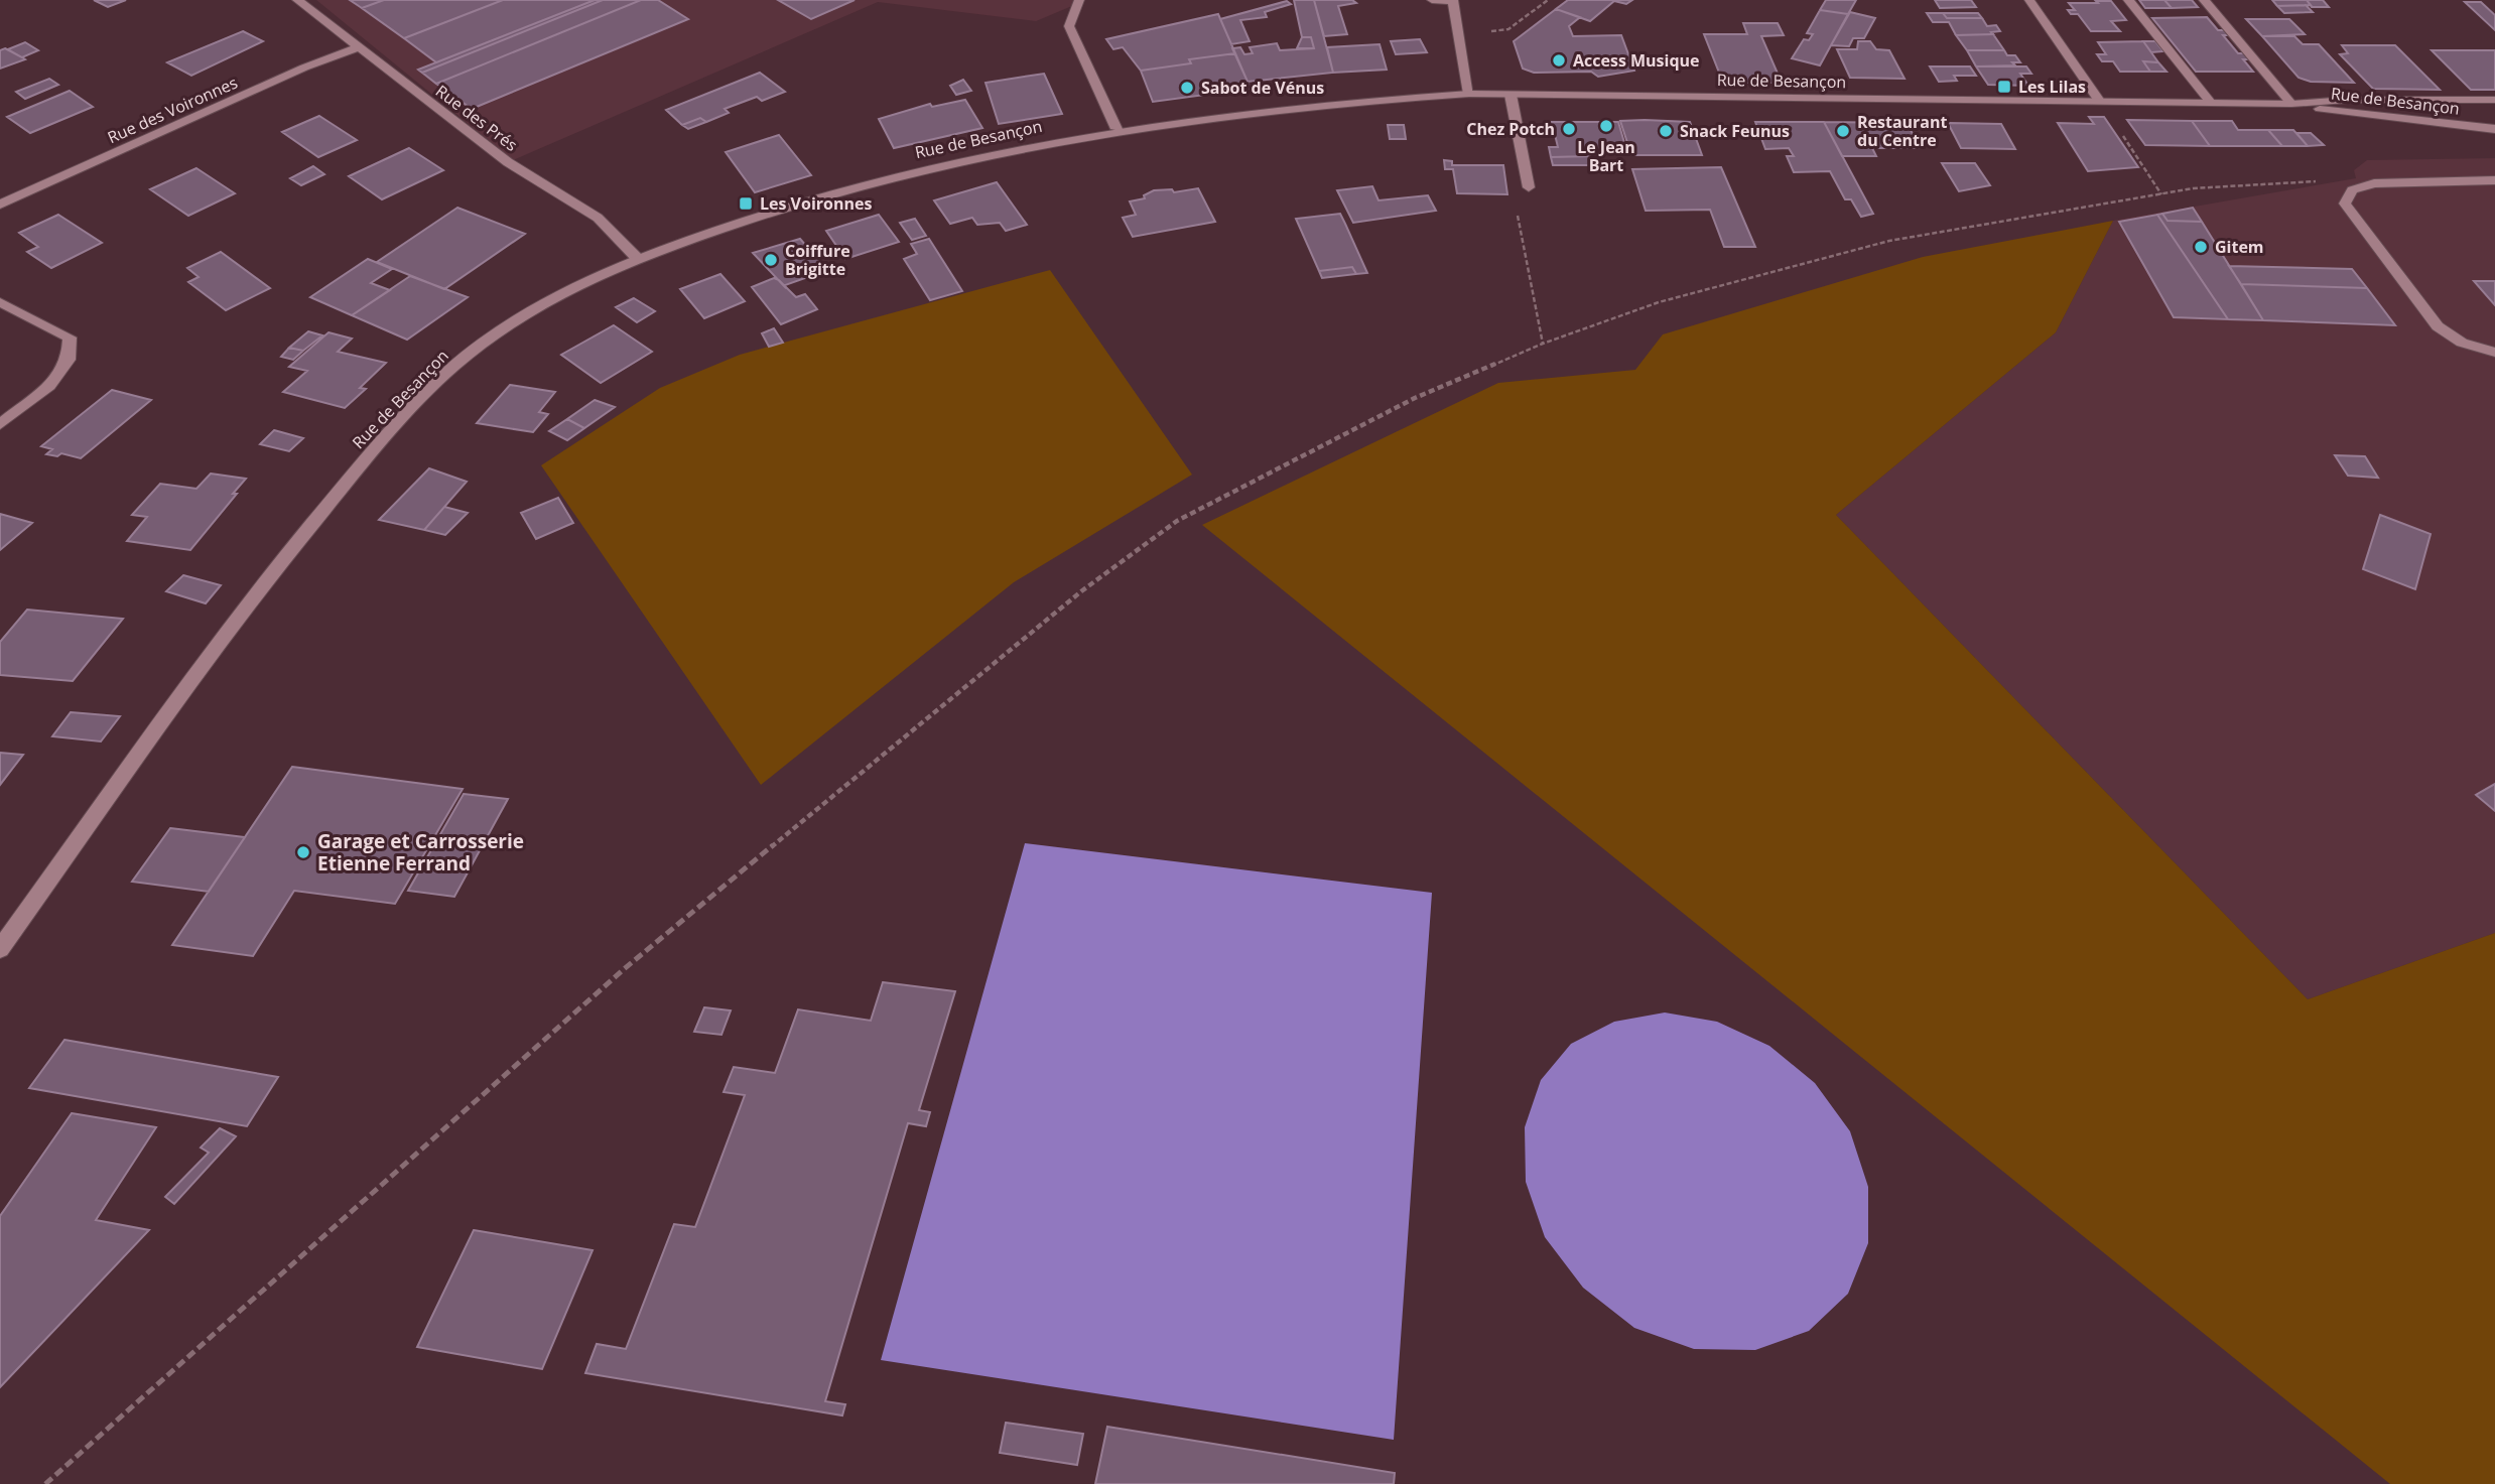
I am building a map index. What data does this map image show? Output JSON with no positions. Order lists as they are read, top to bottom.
{
  "streets": {
    "main road": ["Rue de Besançon", "Rue des Voironnes", "Rue des Prés"]
  },
  "crossings": [
    ["Rue de Besançon", "Rue des Prés"],
    ["Rue des Voironnes", "Rue des Prés"]
  ],
  "places": {
    "other": [
      "Access Musique",
      "Sabot de Vénus",
      "Le Jean Bart",
      "Chez Potch",
      "Snack Feunus",
      "Restaurant du Centre",
      "Gitem",
      "Coiffure Brigitte",
      "Garage et Carrosserie Etienne Ferrand"
    ],
    "transit": ["Les Lilas", "Les Voironnes"]
  }
}
